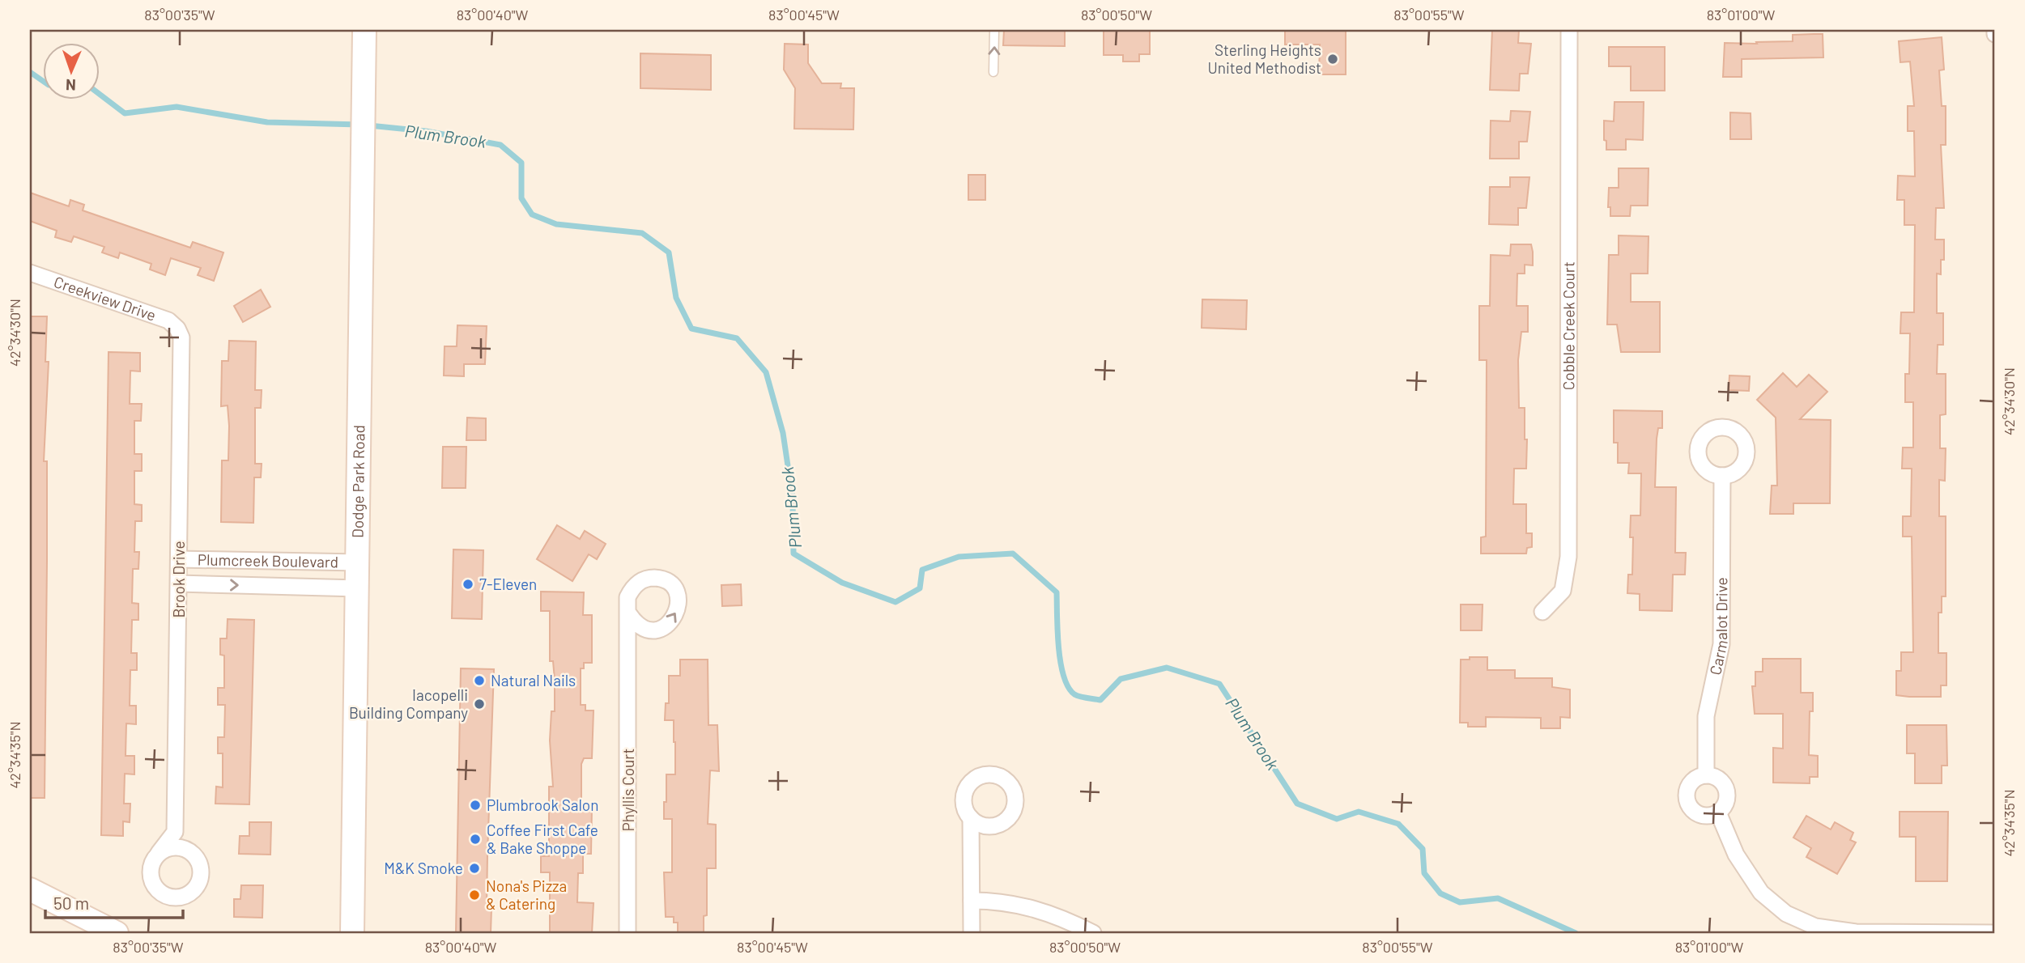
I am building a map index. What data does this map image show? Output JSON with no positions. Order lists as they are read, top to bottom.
{
  "streets": {
    "street": [
      "Creekview Drive",
      "Cobble Creek Court",
      "Dodge Park Road",
      "Plumcreek Boulevard",
      "Brook Drive",
      "Carmalot Drive",
      "Phyllis Court"
    ]
  },
  "crossings": [
    ["Creekview Drive", "Brook Drive"],
    ["Dodge Park Road", "Plumcreek Boulevard"],
    ["Plumcreek Boulevard", "Brook Drive"]
  ],
  "water": ["Plum Brook"],
  "places": [
    "Sterling Heights United Methodist",
    "7-Eleven",
    "Natural Nails",
    "Iacopelli Building Company",
    "Plumbrook Salon",
    "Coffee First Cafe & Bake Shoppe",
    "M&K Smoke",
    "Nona's Pizza & Catering"
  ],
  "scale_bar": "50 m",
  "north": "bottom",
  "coordinates": [
    "83°00'35\"W",
    "83°00'40\"W",
    "83°00'45\"W",
    "83°00'50\"W",
    "83°00'55\"W",
    "83°01'00\"W",
    "42°34'30\"N",
    "42°34'35\"N"
  ]
}
